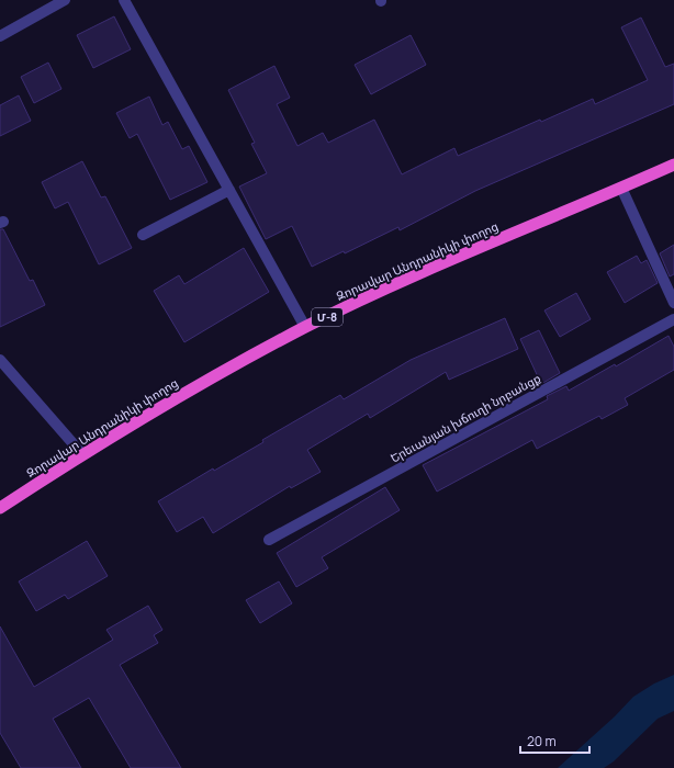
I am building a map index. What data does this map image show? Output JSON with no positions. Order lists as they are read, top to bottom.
{
  "streets": {
    "highway": ["Զորավար Անդրանիկի փողոց", "Մ-8"],
    "street": ["Երեւանյան խճուղի նրբանցք"]
  },
  "scale_bar": "20 m"
}
